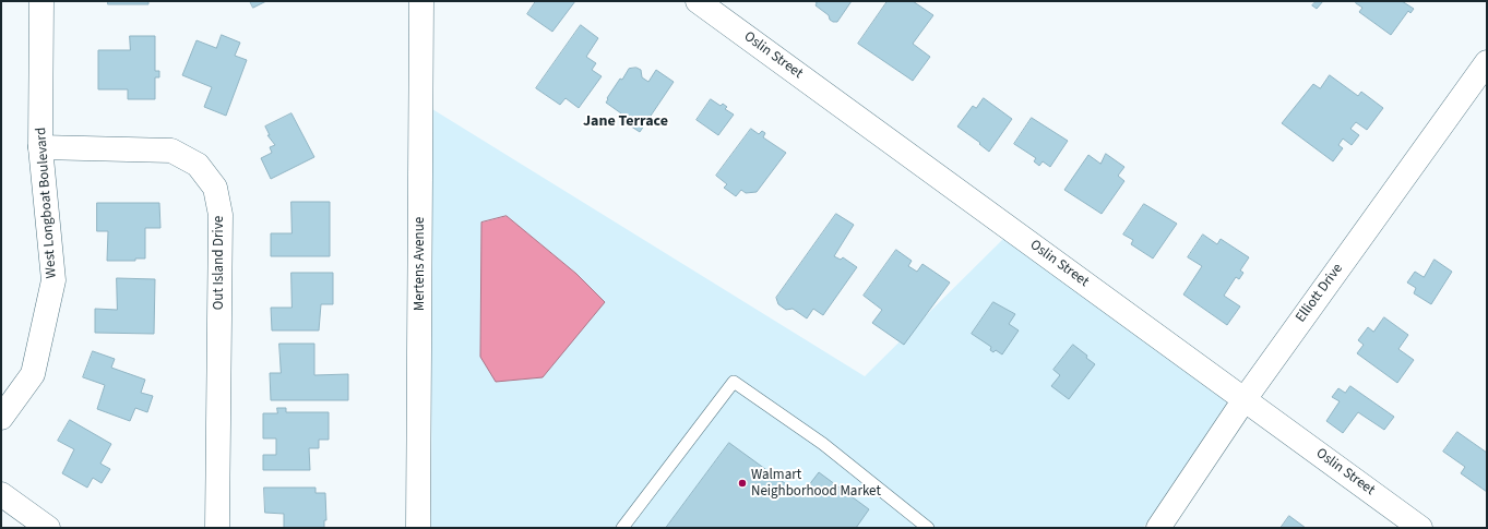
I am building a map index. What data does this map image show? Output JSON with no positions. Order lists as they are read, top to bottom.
{
  "streets": {
    "street": [
      "Oslin Street",
      "West Longboat Boulevard",
      "Out Island Drive",
      "Mertens Avenue",
      "Elliott Drive"
    ]
  },
  "crossings": [
    ["Oslin Street", "Elliott Drive"],
    ["West Longboat Boulevard", "Out Island Drive"]
  ],
  "districts": ["Jane Terrace"],
  "places": ["Walmart Neighborhood Market"]
}
